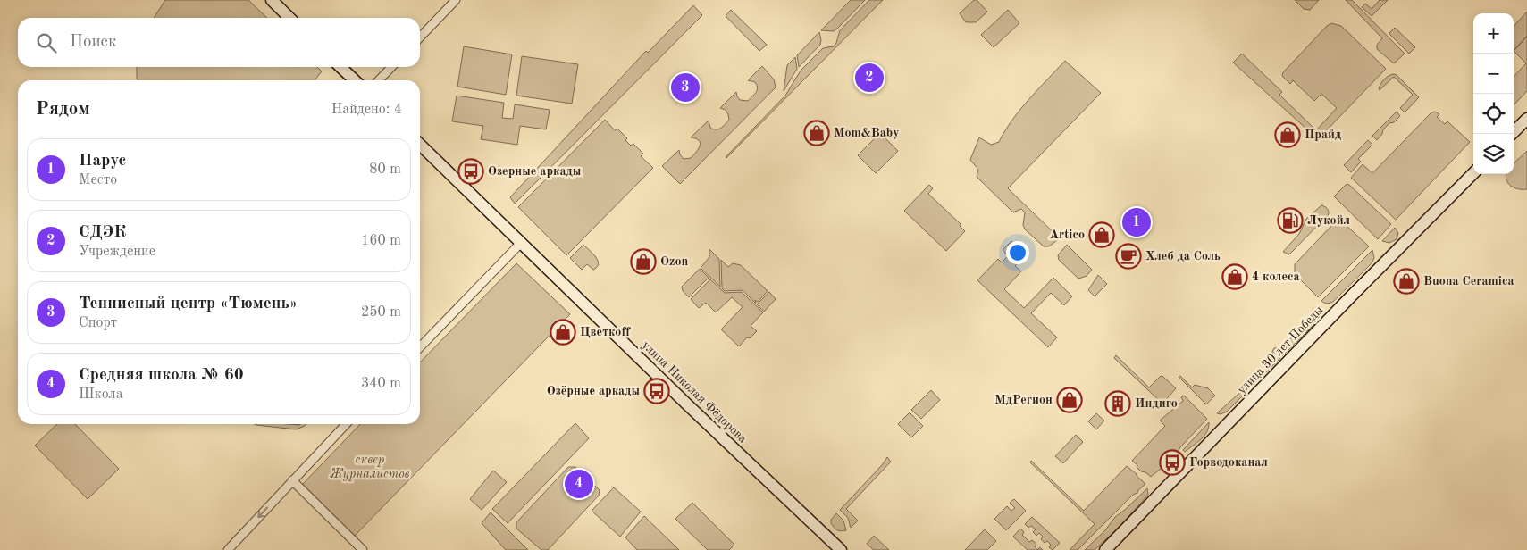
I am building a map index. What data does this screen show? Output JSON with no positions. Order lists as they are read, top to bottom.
{
  "streets": {
    "street": ["улица 30 лет Победы", "улица Николая Фёдорова"]
  },
  "parks": ["сквер Журналистов"],
  "places": {
    "shop": [
      "Mom&Baby",
      "Прайд",
      "Artico",
      "Ozon",
      "4 колеса",
      "Buona Ceramica",
      "Цветкоff",
      "МдРегион"
    ],
    "bus stop": ["Озерные аркады", "Озёрные аркады", "Горводоканал"],
    "fuel station": ["Лукойл"],
    "cafe": ["Хлеб да Соль"],
    "building": ["Индиго"]
  },
  "page": {
    "map_buttons": ["+", "−"],
    "search": "Поиск",
    "pins": [
      "2",
      "3",
      "1",
      "4"
    ],
    "heading": ["Рядом", "Найдено: 4"],
    "list": [
      {
        "mark": "1",
        "name": "Парус",
        "note": "Место",
        "value": "80 m"
      },
      {
        "mark": "2",
        "name": "СДЭК",
        "note": "Учреждение",
        "value": "160 m"
      },
      {
        "mark": "3",
        "name": "Теннисный центр «Тюмень»",
        "note": "Спорт",
        "value": "250 m"
      },
      {
        "mark": "4",
        "name": "Средняя школа № 60",
        "note": "Школа",
        "value": "340 m"
      }
    ]
  }
}
